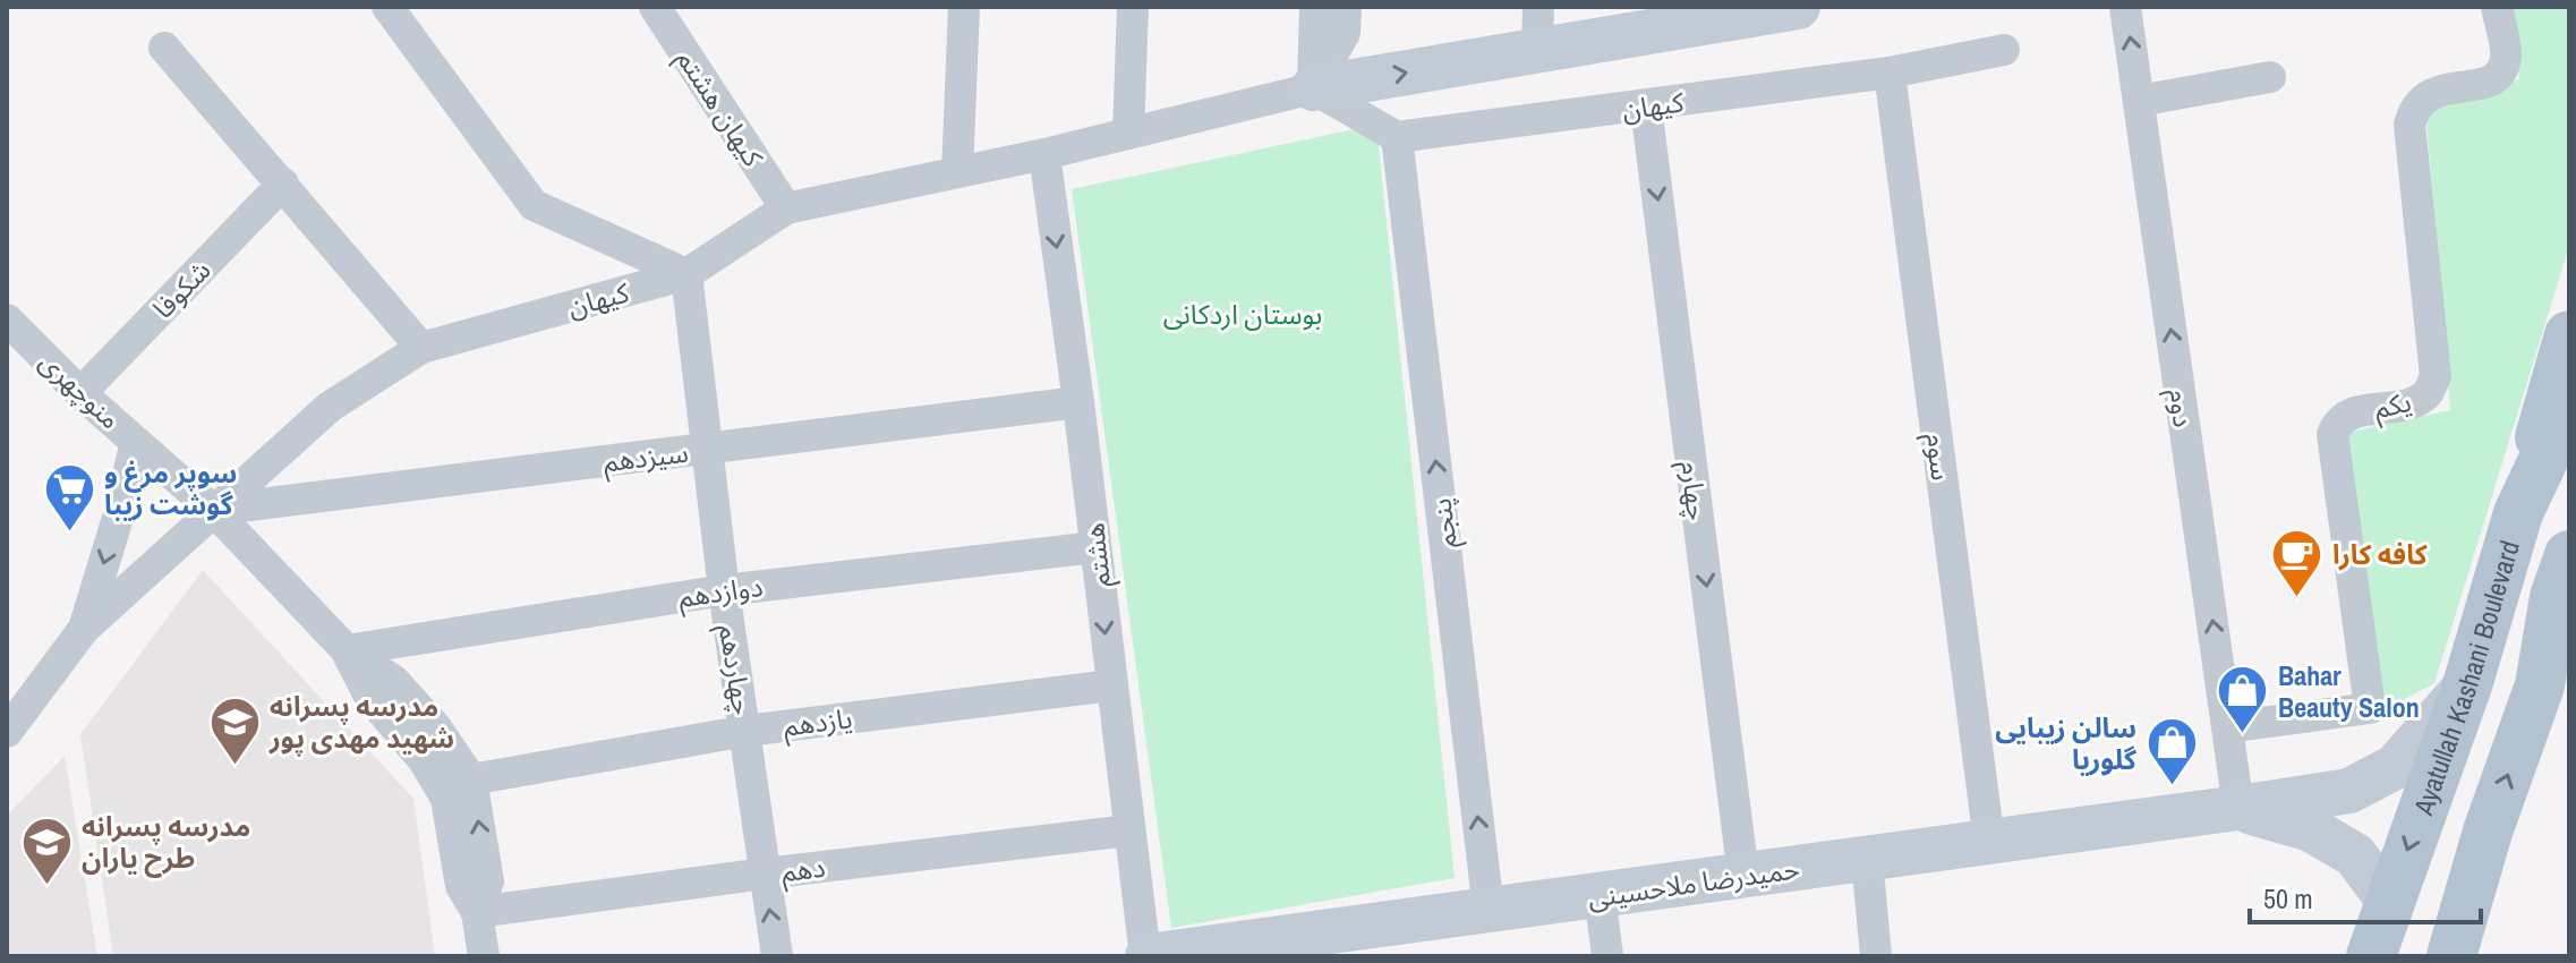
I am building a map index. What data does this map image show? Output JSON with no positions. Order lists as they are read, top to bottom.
{
  "streets": {
    "main road": ["کیهان", "Ayatullah Kashani Boulevard", "حمیدرضا ملاحسینی"],
    "street": [
      "کیهان هشتم",
      "شکوفا",
      "منوچهری",
      "یکم",
      "دوم",
      "سیزدهم",
      "سوم",
      "چهارم",
      "پنجم",
      "هشتم",
      "دوازدهم",
      "چهاردهم",
      "یازدهم",
      "دهم"
    ]
  },
  "crossings": [
    ["کیهان", "کیهان هشتم"],
    ["کیهان", "منوچهری"],
    ["کیهان", "سیزدهم"],
    ["کیهان", "سوم"],
    ["کیهان", "چهارم"],
    ["کیهان", "پنجم"],
    ["کیهان", "هشتم"],
    ["کیهان", "چهاردهم"],
    ["شکوفا", "منوچهری"],
    ["منوچهری", "سیزدهم"],
    ["منوچهری", "دوازدهم"],
    ["منوچهری", "یازدهم"],
    ["منوچهری", "دهم"],
    ["یکم", "دوم"],
    ["دوم", "حمیدرضا ملاحسینی"],
    ["سیزدهم", "هشتم"],
    ["سیزدهم", "چهاردهم"],
    ["سوم", "حمیدرضا ملاحسینی"],
    ["چهارم", "حمیدرضا ملاحسینی"],
    ["پنجم", "حمیدرضا ملاحسینی"],
    ["هشتم", "دوازدهم"],
    ["هشتم", "یازدهم"],
    ["هشتم", "دهم"],
    ["هشتم", "حمیدرضا ملاحسینی"],
    ["دوازدهم", "چهاردهم"],
    ["چهاردهم", "یازدهم"],
    ["چهاردهم", "دهم"],
    ["Ayatullah Kashani Boulevard", "حمیدرضا ملاحسینی"]
  ],
  "one_way": [
    "دوم",
    "چهارم",
    "پنجم",
    "هشتم"
  ],
  "parks": ["بوستان اردکانی"],
  "places": {
    "supermarket": ["سوپر مرغ و گوشت زیبا"],
    "cafe": ["کافه کارا"],
    "shop": ["Bahar Beauty Salon", "سالن زیبایی گلوريا"],
    "school or university": ["مدرسه پسرانه شهید مهدی پور", "مدرسه پسرانه طرح یاران"]
  },
  "scale_bar": "50 m"
}
